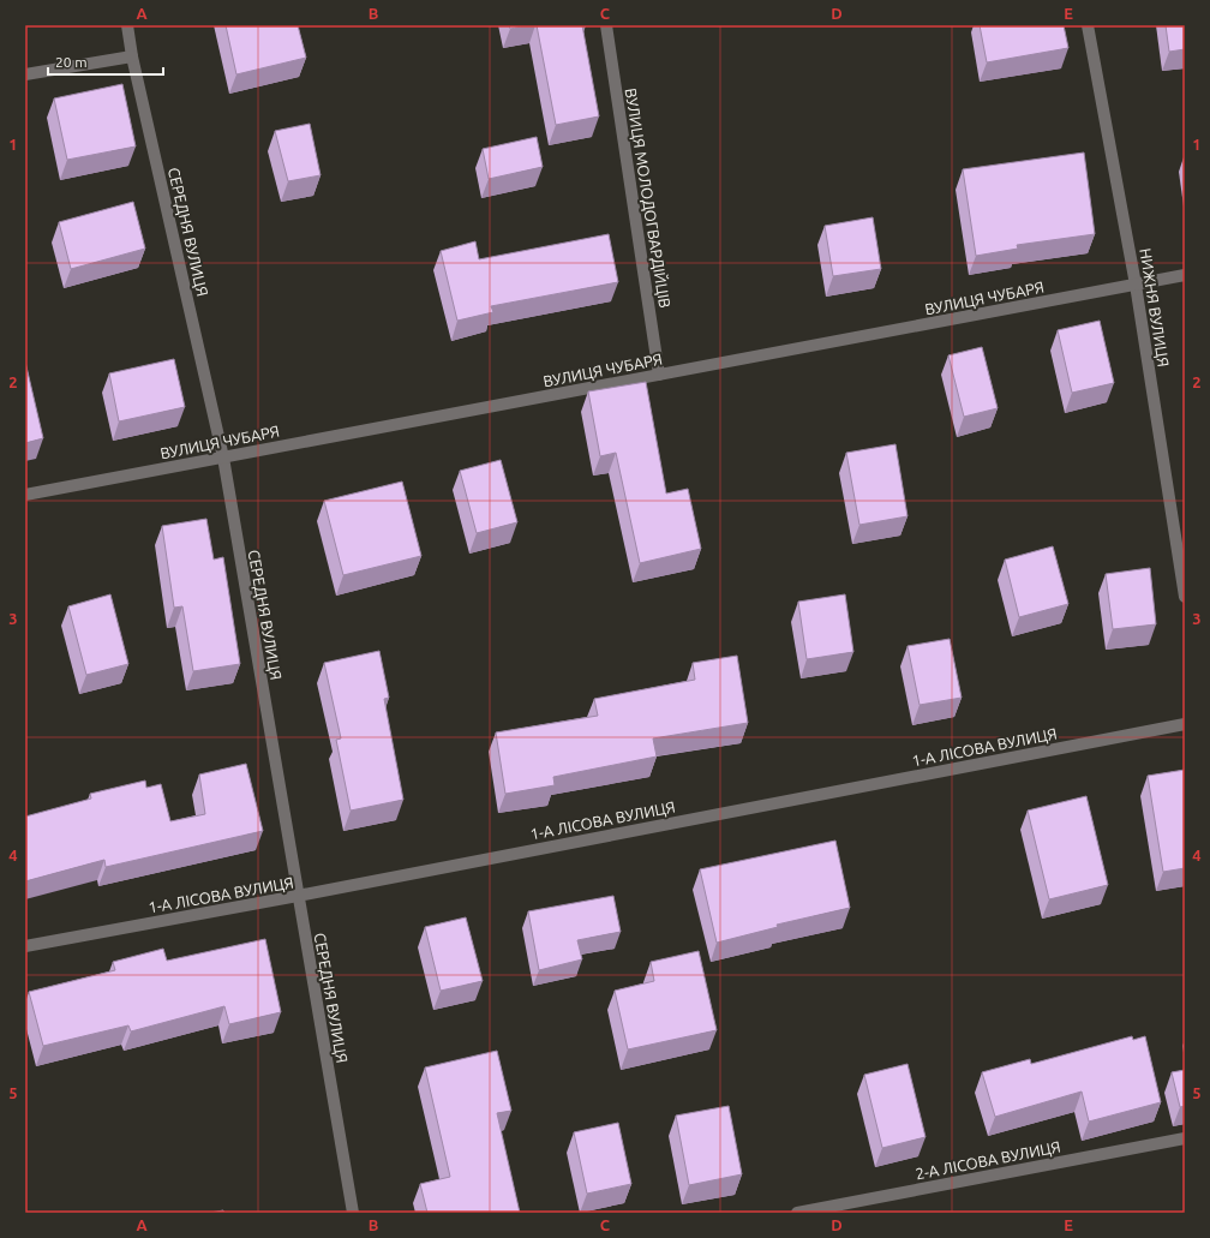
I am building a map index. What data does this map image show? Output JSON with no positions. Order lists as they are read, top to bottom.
{
  "streets": {
    "street": [
      "ВУЛИЦЯ МОЛОДОГВАРДІЙЦІВ",
      "СЕРЕДНЯ ВУЛИЦЯ",
      "ВУЛИЦЯ ЧУБАРЯ",
      "НИЖНЯ ВУЛИЦЯ",
      "1-А ЛІСОВА ВУЛИЦЯ",
      "2-А ЛІСОВА ВУЛИЦЯ"
    ]
  },
  "crossings": [
    ["ВУЛИЦЯ МОЛОДОГВАРДІЙЦІВ", "ВУЛИЦЯ ЧУБАРЯ"],
    ["СЕРЕДНЯ ВУЛИЦЯ", "ВУЛИЦЯ ЧУБАРЯ"],
    ["СЕРЕДНЯ ВУЛИЦЯ", "1-А ЛІСОВА ВУЛИЦЯ"],
    ["ВУЛИЦЯ ЧУБАРЯ", "НИЖНЯ ВУЛИЦЯ"]
  ],
  "scale_bar": "20 m",
  "grid": {
    "columns": [
      "A",
      "B",
      "C",
      "D",
      "E"
    ],
    "rows": [
      "1",
      "2",
      "3",
      "4",
      "5"
    ]
  }
}
